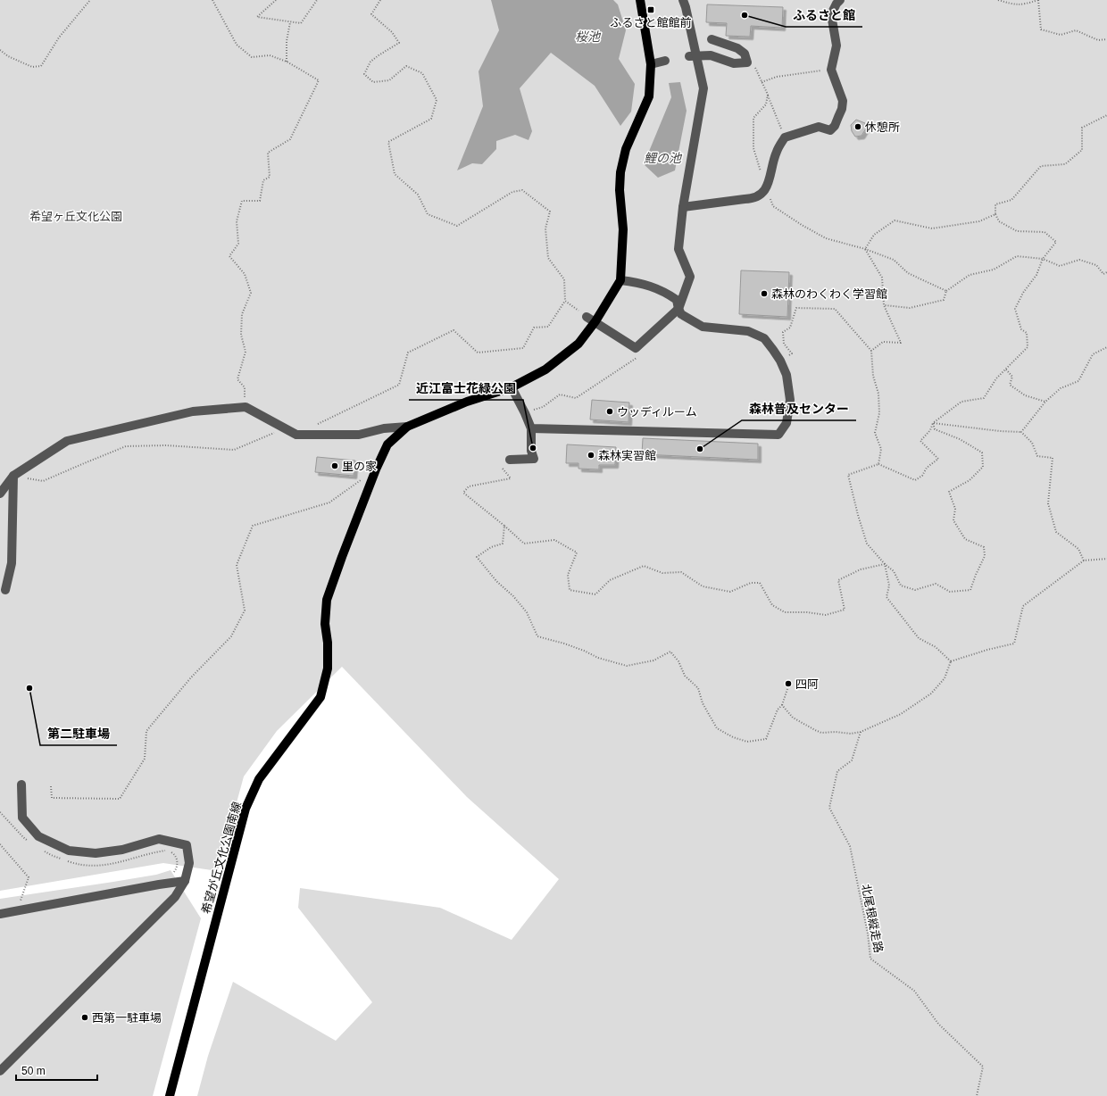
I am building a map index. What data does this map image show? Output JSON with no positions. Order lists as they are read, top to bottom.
{
  "streets": {
    "main road": ["希望が丘文化公園南線"],
    "path": ["北尾根縦走路"]
  },
  "water": ["桜池", "鯉の池"],
  "parks": ["希望ヶ丘文化公園"],
  "places": {
    "transit": ["ふるさと館館前"],
    "other": [
      "ふるさと館",
      "休憩所",
      "森林のわくわく学習館",
      "ウッディルーム",
      "近江富士花緑公園",
      "森林普及センター",
      "森林実習館",
      "里の家",
      "四阿",
      "第二駐車場",
      "西第一駐車場"
    ]
  },
  "scale_bar": "50 m"
}
